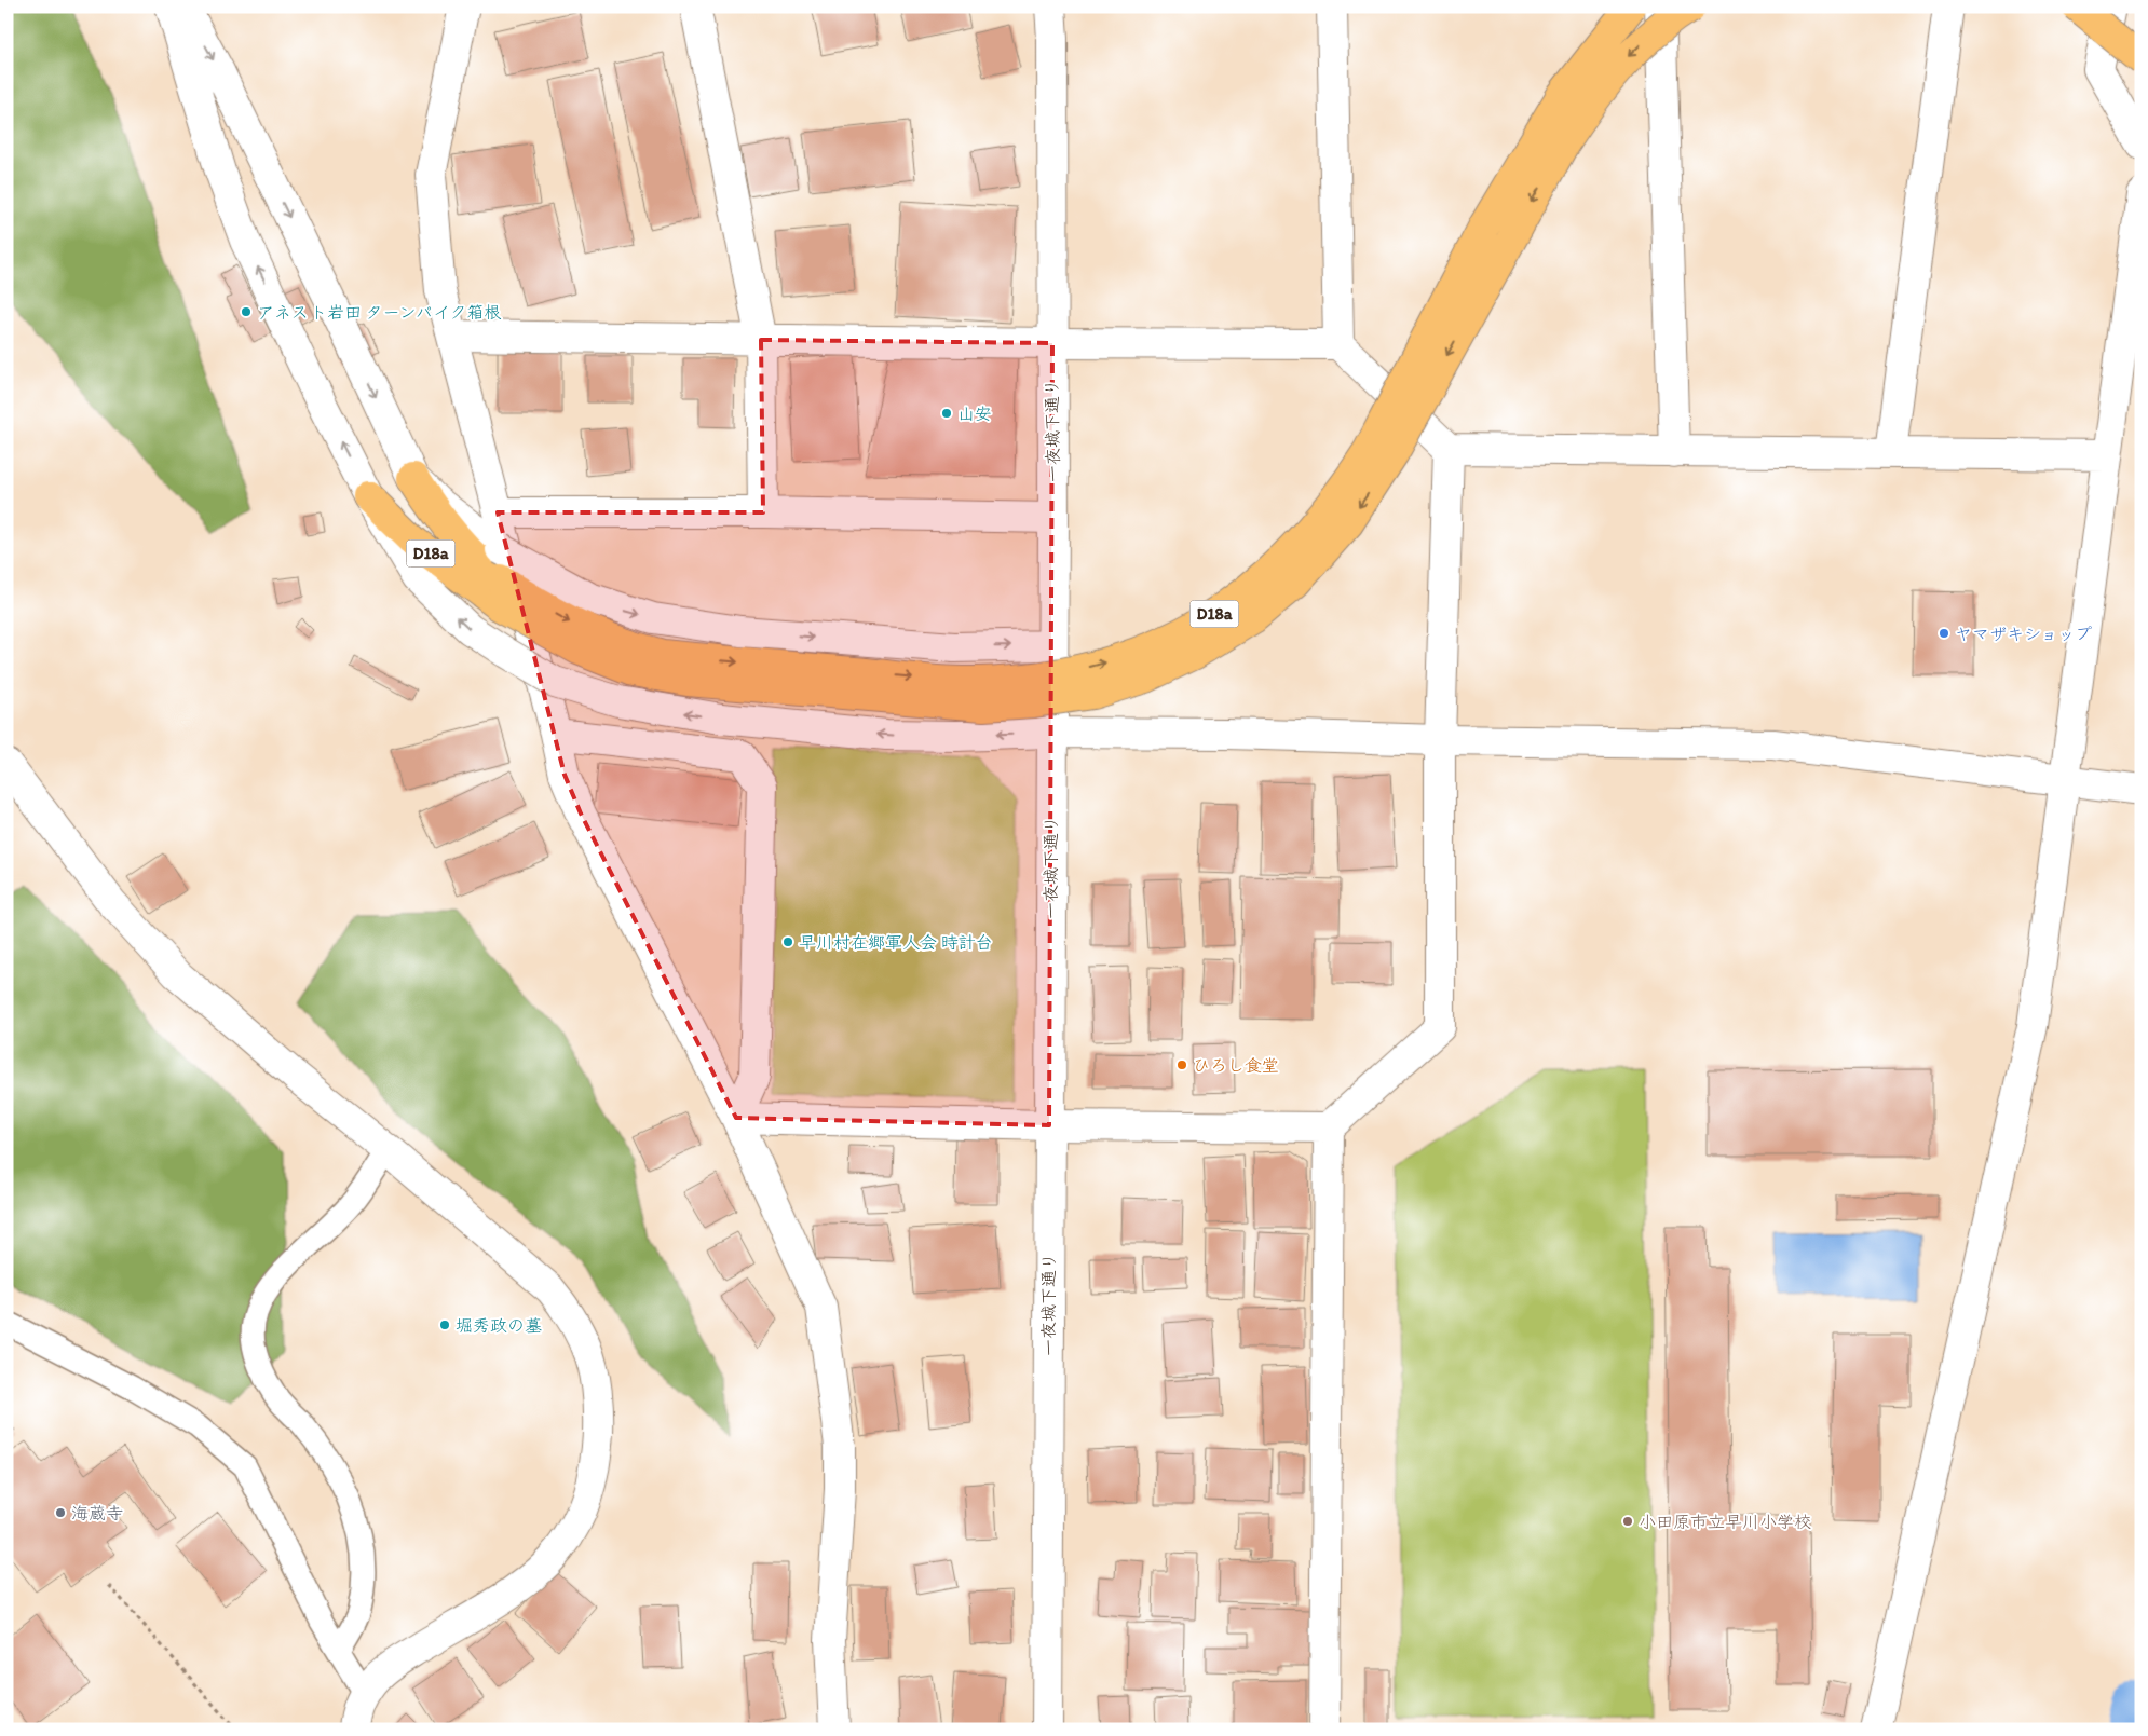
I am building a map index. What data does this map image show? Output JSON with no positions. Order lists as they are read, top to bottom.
{
  "streets": {
    "highway": ["D18a"],
    "street": ["一夜城下通り"]
  },
  "crossings": [
    ["一夜城下通り", "D18a"]
  ],
  "places": [
    "アネスト岩田 ターンパイク箱根",
    "山安",
    "ヤマザキショップ",
    "早川村在郷軍人会 時計台",
    "ひろし食堂",
    "堀秀政の墓",
    "海蔵寺",
    "小田原市立早川小学校"
  ]
}
